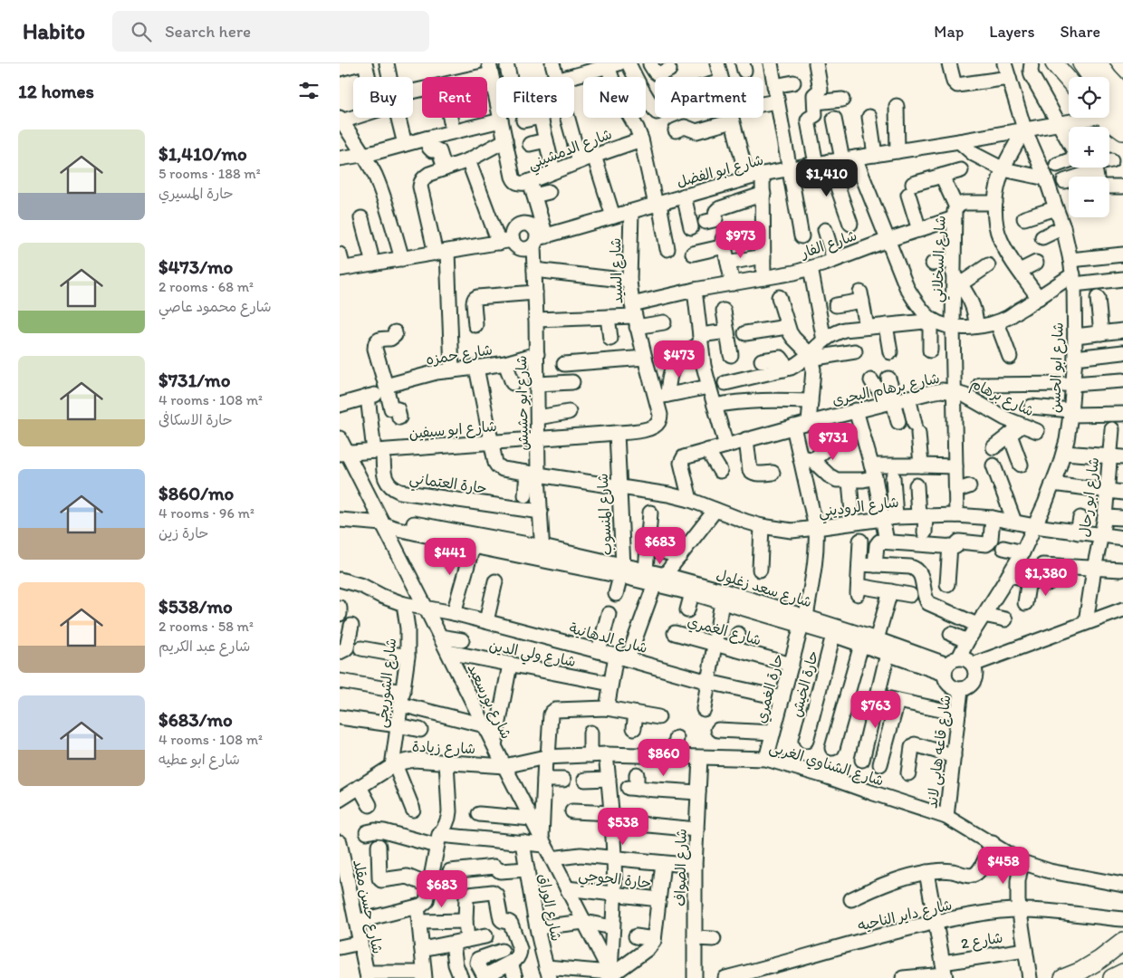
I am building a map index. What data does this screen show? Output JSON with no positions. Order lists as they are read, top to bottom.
{
  "streets": {
    "street": [
      "شارع الدمشيني",
      "شارع ابو الفضل",
      "شارع الفار",
      "شارع السخلاني",
      "شارع السيد",
      "شارع حمزه",
      "شارع ابو الحسن",
      "شارع برهام البحرى",
      "شارع برهام",
      "شارع ابو حشيش",
      "شارع ابو سيفين",
      "حارة العتماني",
      "شارع ابو رحال",
      "شارع الروديني",
      "شارع المنسوب",
      "شارع سعد زغلول",
      "شارع الغمري",
      "شارع الدهانية",
      "شارع ولي الدين",
      "شارع الشوربجى",
      "حارة الخيش",
      "حارة الغمري",
      "شارع بورسعيد",
      "شارع زيادة",
      "شارع قاعه هابى لاند",
      "شارع الشناوي الغربى",
      "شارع الصواف",
      "حارة الحوجي",
      "شارع حسن مقلد",
      "شارع الوراق",
      "شارع داير الناحيه",
      "شارع 2"
    ]
  },
  "crossings": [
    ["شارع الدمشيني", "شارع ابو حشيش"],
    ["شارع ابو الفضل", "شارع السيد"],
    ["شارع ابو الفضل", "شارع ابو الحسن"],
    ["شارع ابو الفضل", "شارع ابو حشيش"],
    ["شارع الفار", "شارع السخلاني"],
    ["شارع الفار", "شارع السيد"],
    ["شارع السخلاني", "شارع برهام البحرى"],
    ["شارع السخلاني", "شارع برهام"],
    ["شارع السخلاني", "شارع الروديني"],
    ["شارع السيد", "شارع ابو سيفين"],
    ["شارع حمزه", "شارع ابو حشيش"],
    ["شارع حمزه", "حارة العتماني"],
    ["شارع ابو الحسن", "شارع برهام"],
    ["شارع ابو الحسن", "شارع الروديني"],
    ["شارع ابو الحسن", "شارع سعد زغلول"],
    ["شارع ابو الحسن", "شارع قاعه هابى لاند"],
    ["شارع برهام البحرى", "شارع برهام"],
    ["شارع برهام البحرى", "شارع الروديني"],
    ["شارع برهام البحرى", "حارة الغمري"],
    ["شارع ابو حشيش", "شارع ابو سيفين"],
    ["شارع ابو حشيش", "حارة العتماني"],
    ["شارع ابو حشيش", "شارع الروديني"],
    ["شارع ابو حشيش", "شارع سعد زغلول"],
    ["شارع ابو سيفين", "حارة العتماني"],
    ["شارع ابو سيفين", "شارع المنسوب"],
    ["شارع ابو سيفين", "شارع بورسعيد"],
    ["شارع ابو رحال", "شارع الروديني"],
    ["شارع الروديني", "شارع المنسوب"],
    ["شارع الروديني", "حارة الغمري"],
    ["شارع المنسوب", "شارع سعد زغلول"],
    ["شارع سعد زغلول", "حارة الخيش"],
    ["شارع سعد زغلول", "حارة الغمري"],
    ["شارع سعد زغلول", "شارع بورسعيد"],
    ["شارع سعد زغلول", "شارع قاعه هابى لاند"],
    ["شارع الغمري", "حارة الغمري"],
    ["شارع الدهانية", "شارع الشوربجى"],
    ["شارع الدهانية", "حارة الغمري"],
    ["شارع الدهانية", "شارع بورسعيد"],
    ["شارع ولي الدين", "شارع بورسعيد"],
    ["شارع الشوربجى", "شارع زيادة"],
    ["حارة الغمري", "شارع الشناوي الغربى"],
    ["شارع بورسعيد", "شارع زيادة"],
    ["شارع بورسعيد", "شارع الشناوي الغربى"],
    ["شارع بورسعيد", "حارة الحوجي"],
    ["شارع زيادة", "شارع الشناوي الغربى"],
    ["شارع قاعه هابى لاند", "شارع الشناوي الغربى"],
    ["شارع الشناوي الغربى", "شارع الصواف"]
  ],
  "page": {
    "header": "Habito",
    "search": "Search here",
    "nav": ["Map", "Layers", "Share"],
    "heading": "12 homes",
    "map_buttons": ["+", "−"],
    "chip": [
      "Buy",
      "Rent",
      "Filters",
      "New",
      "Apartment"
    ],
    "list": [
      {
        "name": "$1,410/mo",
        "note": "5 rooms · 188 m² · حارة المسيري"
      },
      {
        "name": "$473/mo",
        "note": "2 rooms · 68 m² · شارع محمود عاصي"
      },
      {
        "name": "$731/mo",
        "note": "4 rooms · 108 m² · حارة الاسكافى"
      },
      {
        "name": "$860/mo",
        "note": "4 rooms · 96 m² · حارة زين"
      },
      {
        "name": "$538/mo",
        "note": "2 rooms · 58 m² · شارع عبد الكريم"
      },
      {
        "name": "$683/mo",
        "note": "4 rooms · 108 m² · شارع ابو عطيه"
      }
    ],
    "price": [
      "$1,410",
      "$973",
      "$473",
      "$731",
      "$683",
      "$441",
      "$1,380",
      "$763",
      "$860",
      "$538",
      "$458",
      "$683"
    ]
  }
}
